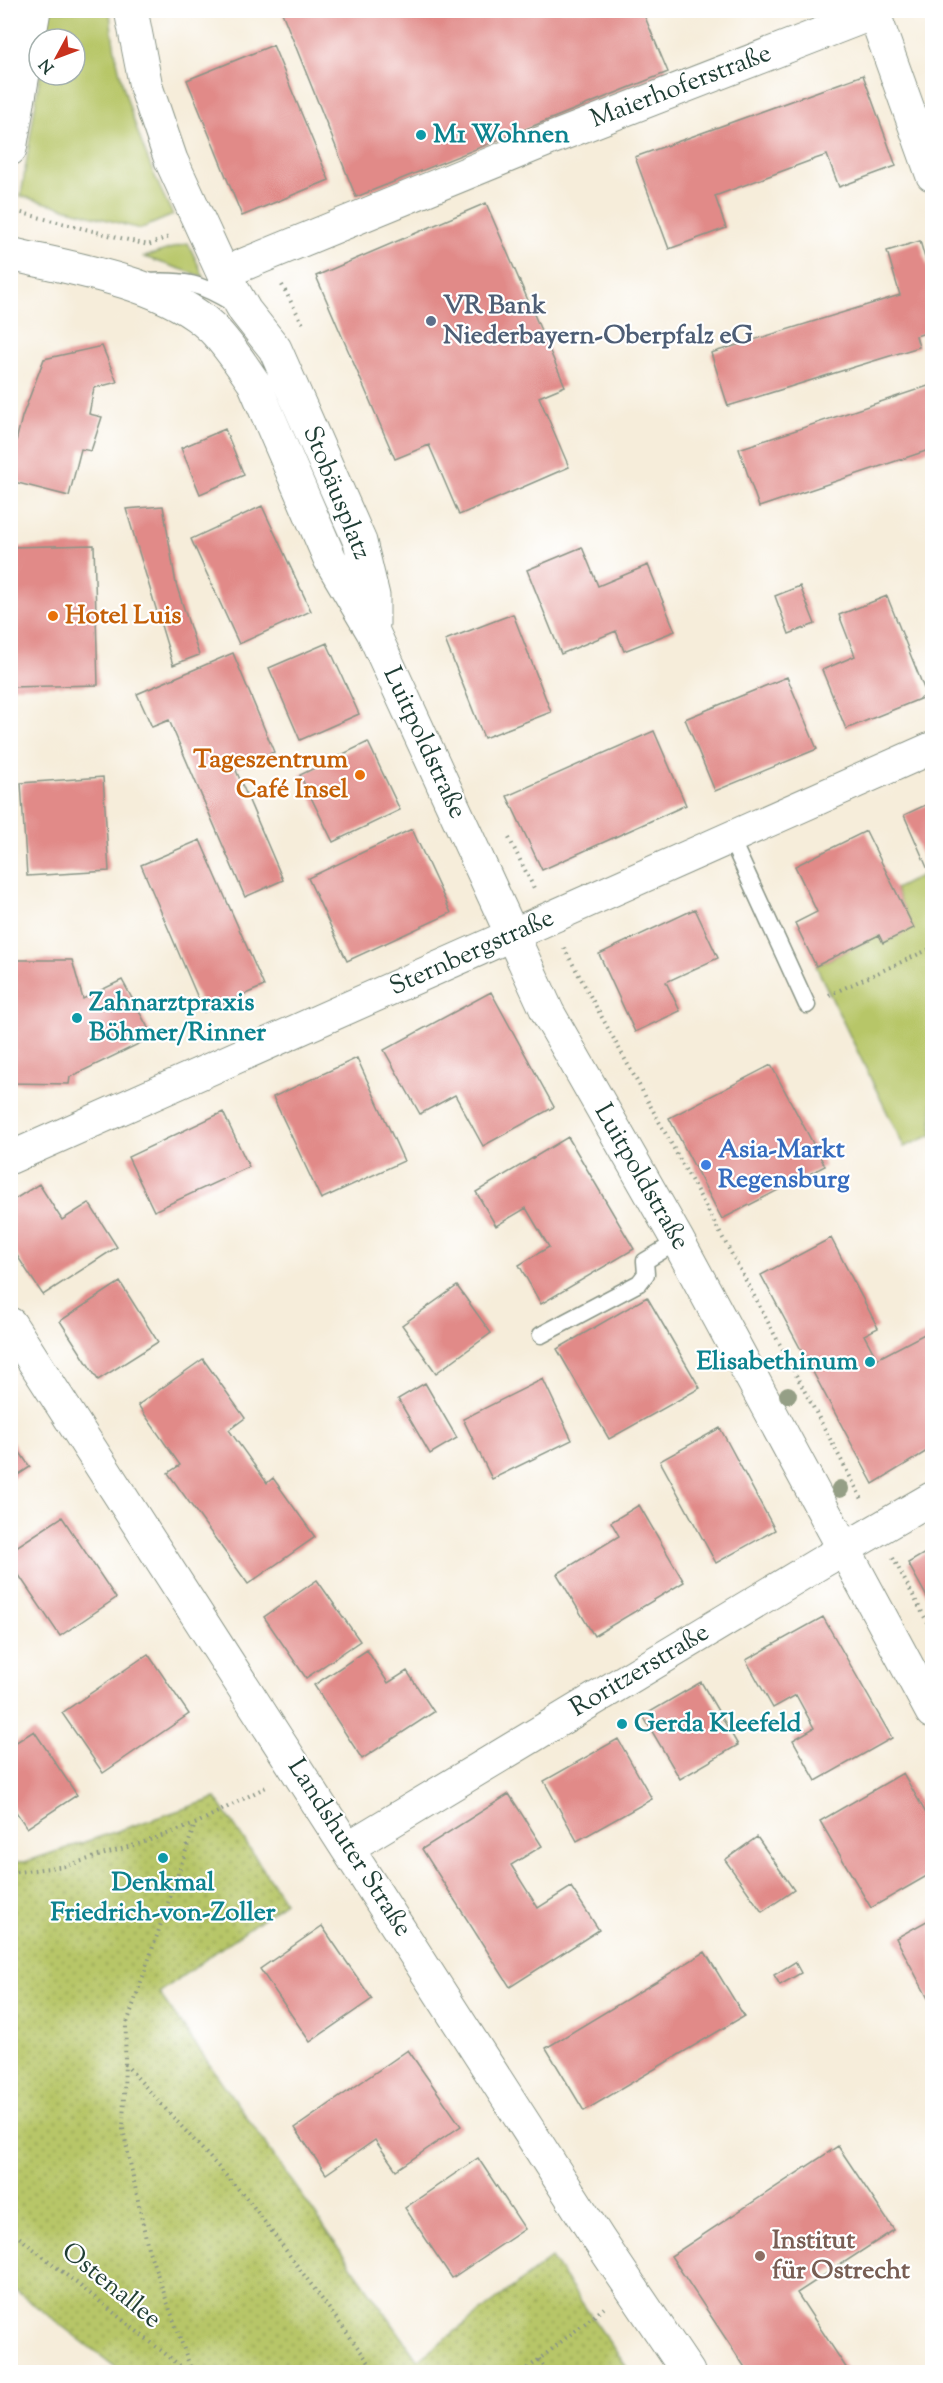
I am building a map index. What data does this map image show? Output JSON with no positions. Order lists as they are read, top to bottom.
{
  "streets": {
    "street": [
      "Maierhoferstraße",
      "Stobäusplatz",
      "Luitpoldstraße",
      "Sternbergstraße",
      "Roritzerstraße",
      "Landshuter Straße"
    ],
    "path": ["Ostenallee"]
  },
  "crossings": [
    ["Maierhoferstraße", "Stobäusplatz"],
    ["Stobäusplatz", "Luitpoldstraße"],
    ["Luitpoldstraße", "Sternbergstraße"],
    ["Luitpoldstraße", "Roritzerstraße"],
    ["Roritzerstraße", "Landshuter Straße"]
  ],
  "places": [
    "M1 Wohnen",
    "VR Bank Niederbayern-Oberpfalz eG",
    "Hotel Luis",
    "Tageszentrum Café Insel",
    "Zahnarztpraxis Böhmer/Rinner",
    "Asia-Markt Regensburg",
    "Elisabethinum",
    "Gerda Kleefeld",
    "Denkmal Friedrich-von-Zoller",
    "Institut für Ostrecht"
  ],
  "north": "bottom left"
}
